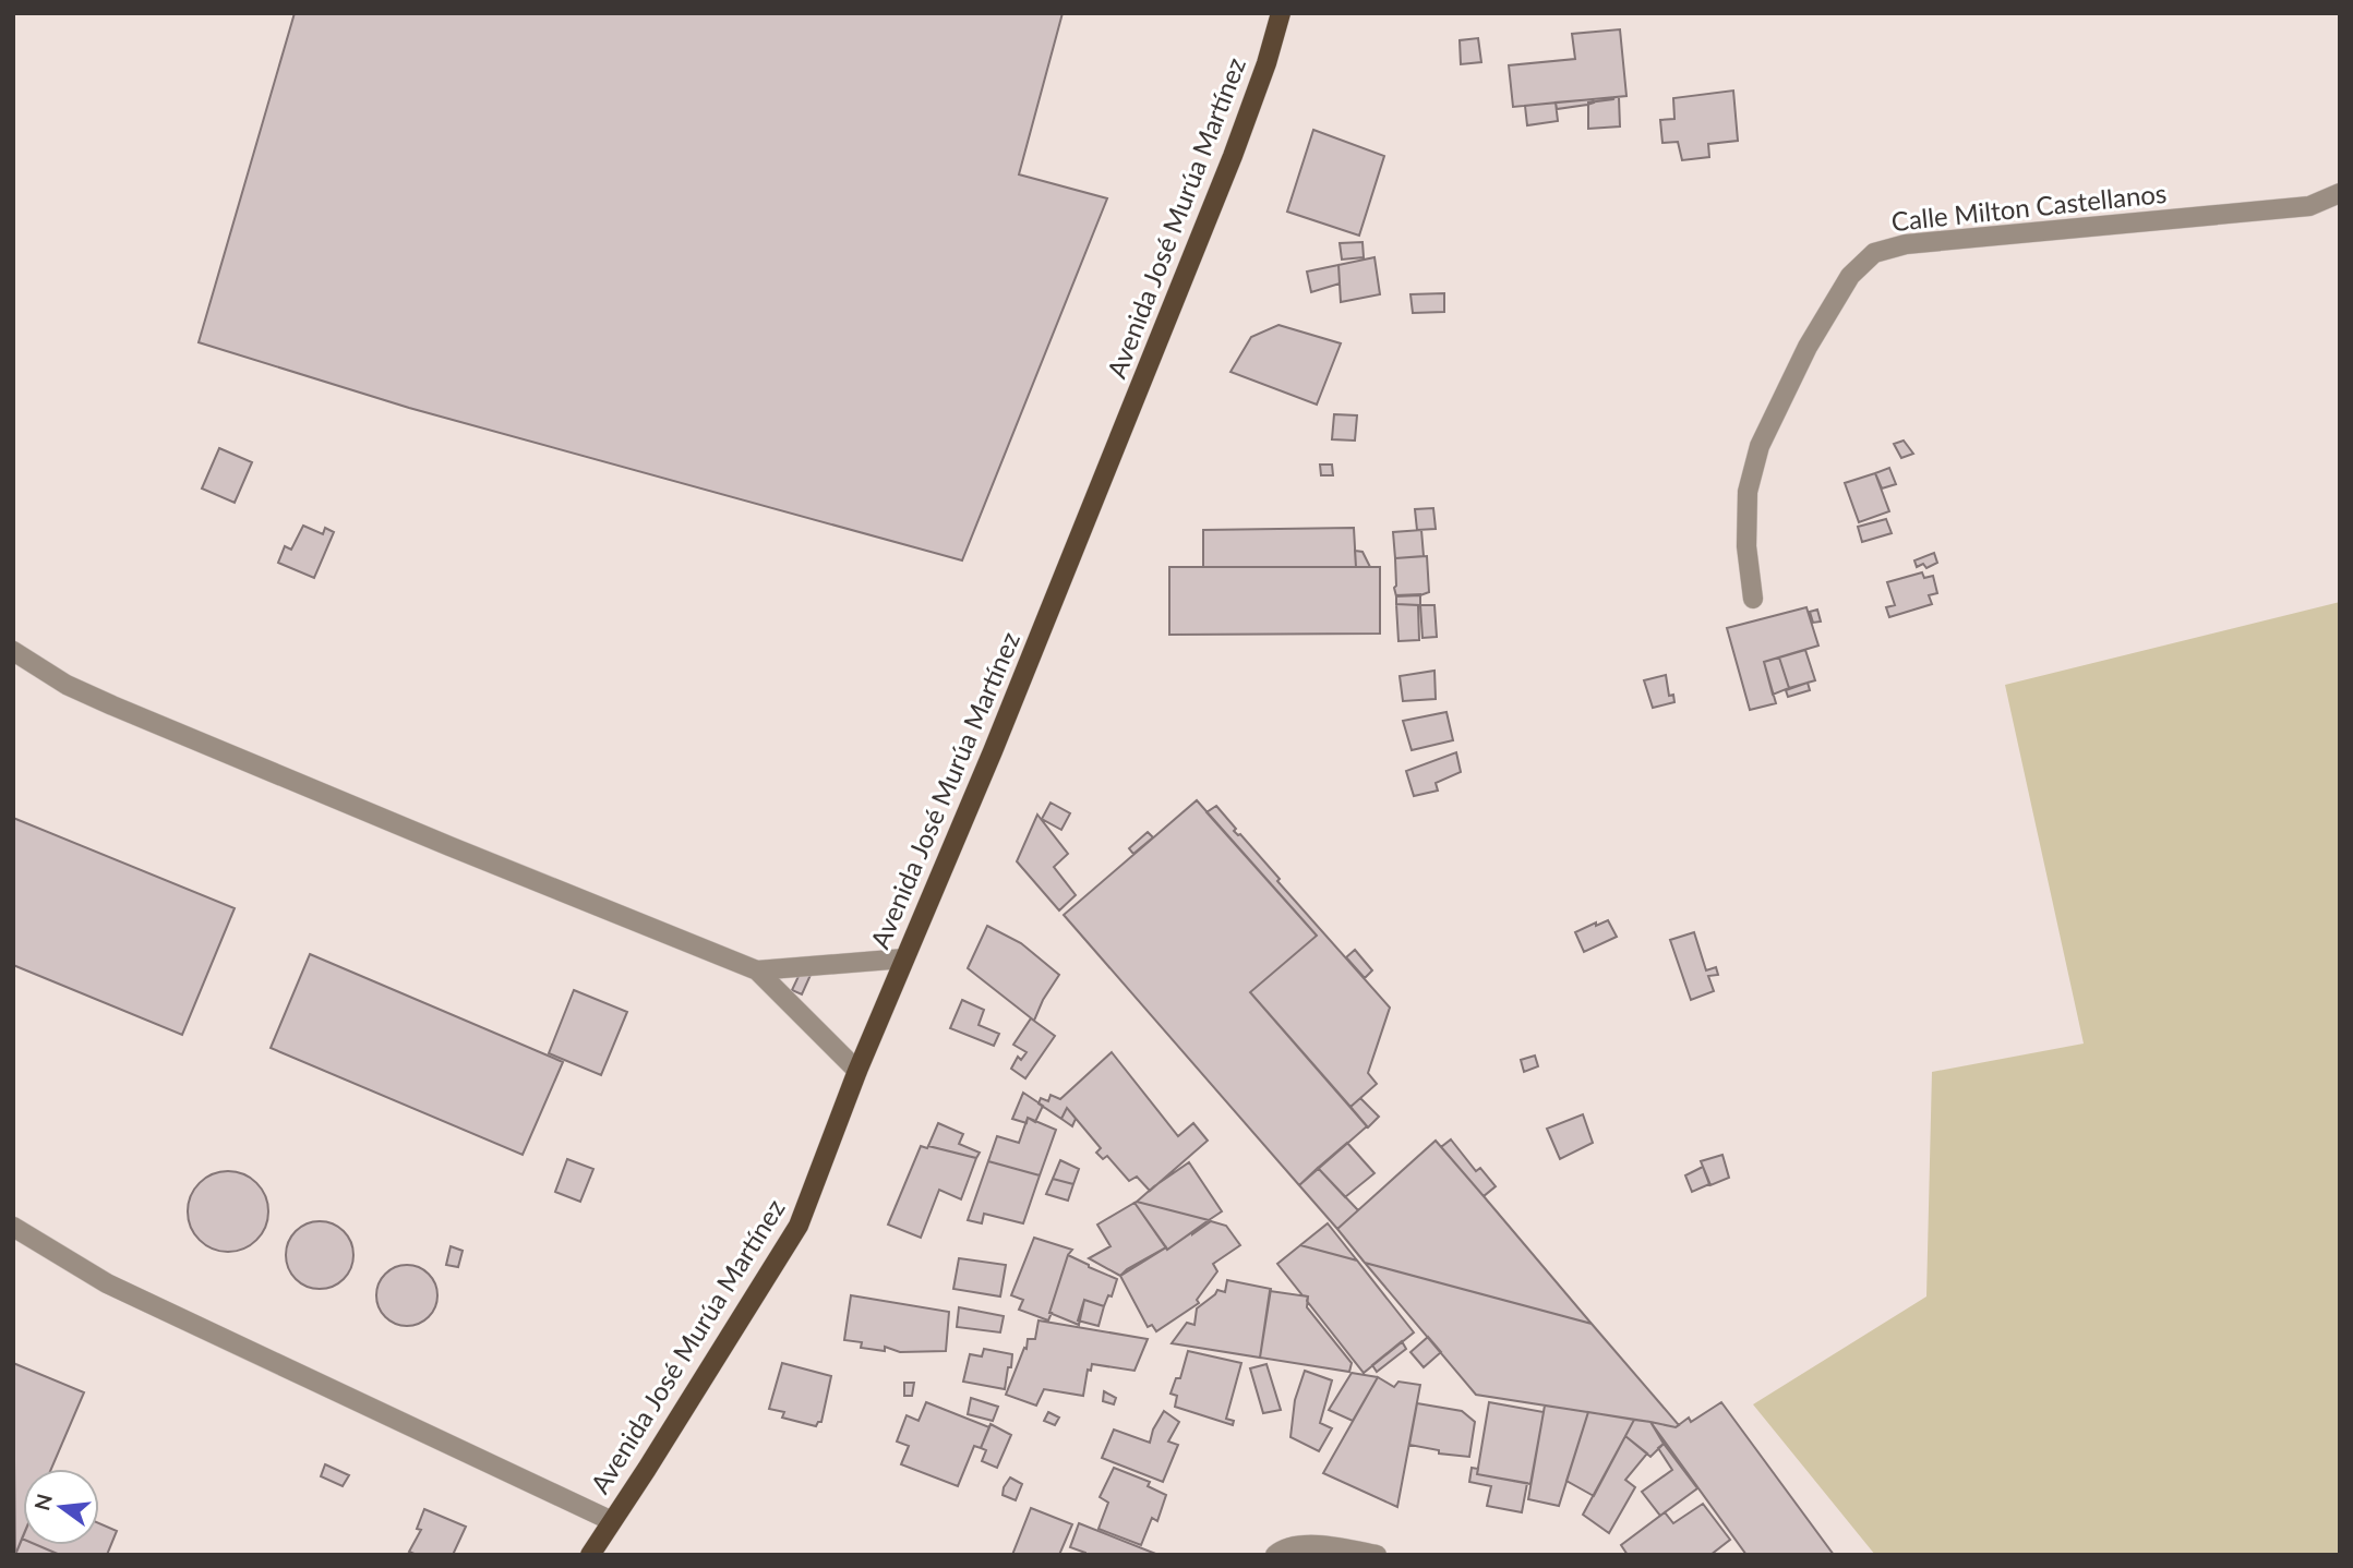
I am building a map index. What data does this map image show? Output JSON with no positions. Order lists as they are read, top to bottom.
{
  "streets": {
    "main road": ["Avenida José Murúa Martínez"],
    "street": ["Calle Milton Castellanos"]
  },
  "north": "left"
}
